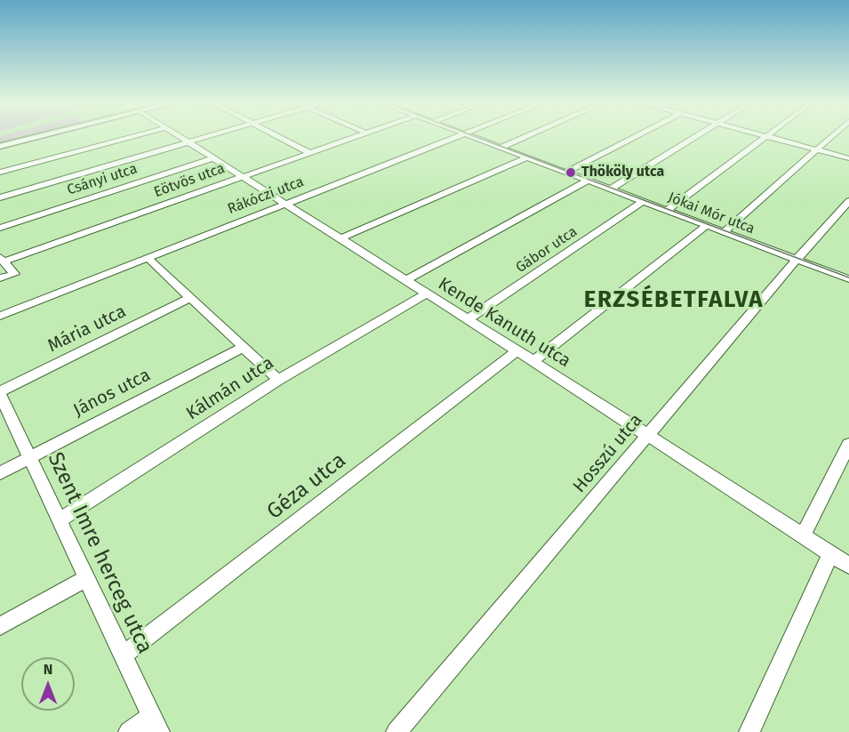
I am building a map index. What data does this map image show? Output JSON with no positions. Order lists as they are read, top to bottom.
{
  "streets": {
    "street": [
      "Csányi utca",
      "Eötvös utca",
      "Rákóczi utca",
      "Jókai Mór utca",
      "Gábor utca",
      "Kende Kanuth utca",
      "Mária utca",
      "Kálmán utca",
      "János utca",
      "Hosszú utca",
      "Géza utca",
      "Szent Imre herceg utca"
    ]
  },
  "crossings": [
    ["Csányi utca", "Kende Kanuth utca"],
    ["Eötvös utca", "Kende Kanuth utca"],
    ["Rákóczi utca", "Kende Kanuth utca"],
    ["Jókai Mór utca", "Gábor utca"],
    ["Jókai Mór utca", "Hosszú utca"],
    ["Gábor utca", "Kende Kanuth utca"],
    ["Kende Kanuth utca", "Kálmán utca"],
    ["Kende Kanuth utca", "Hosszú utca"],
    ["Kende Kanuth utca", "Géza utca"],
    ["Mária utca", "Szent Imre herceg utca"],
    ["Kálmán utca", "Szent Imre herceg utca"],
    ["János utca", "Szent Imre herceg utca"],
    ["Géza utca", "Szent Imre herceg utca"]
  ],
  "districts": ["ERZSÉBETFALVA"],
  "places": ["Thököly utca"],
  "north": "top"
}
